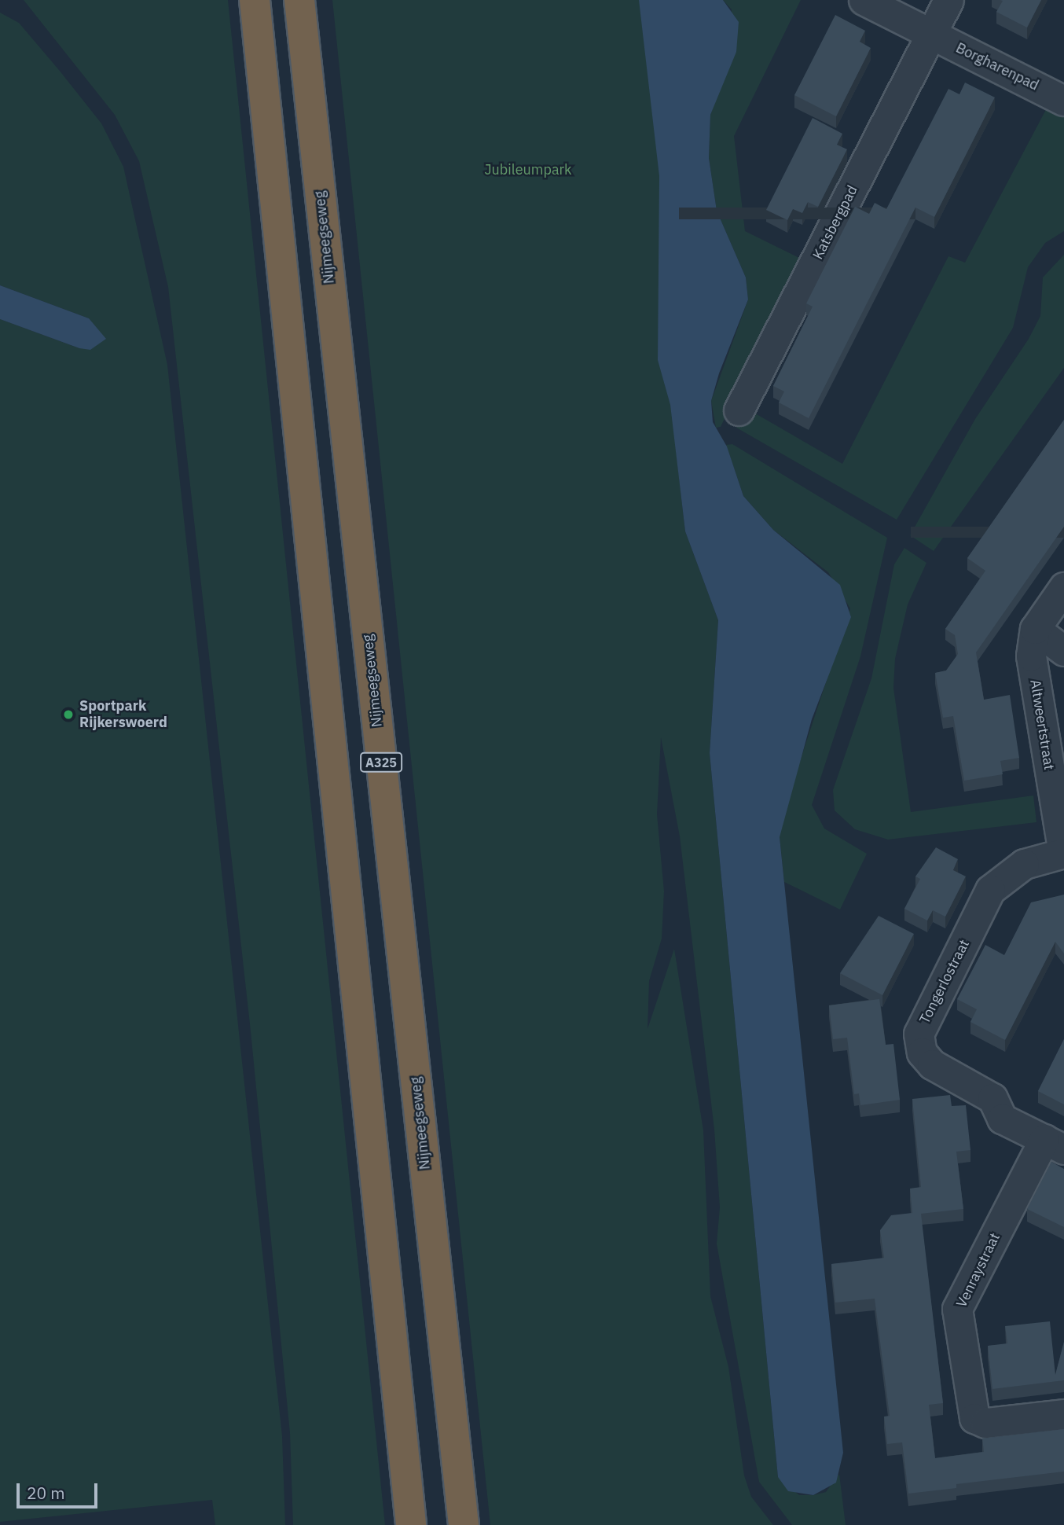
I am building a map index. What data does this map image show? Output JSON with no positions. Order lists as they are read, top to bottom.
{
  "streets": {
    "highway": ["Nijmeegseweg", "A325"],
    "street": [
      "Borgharenpad",
      "Katsbergpad",
      "Altweertstraat",
      "Tongerlostraat",
      "Venraystraat"
    ]
  },
  "crossings": [
    ["Borgharenpad", "Katsbergpad"],
    ["Altweertstraat", "Tongerlostraat"],
    ["Tongerlostraat", "Venraystraat"]
  ],
  "parks": ["Jubileumpark"],
  "places": ["Sportpark Rijkerswoerd"],
  "scale_bar": "20 m"
}
